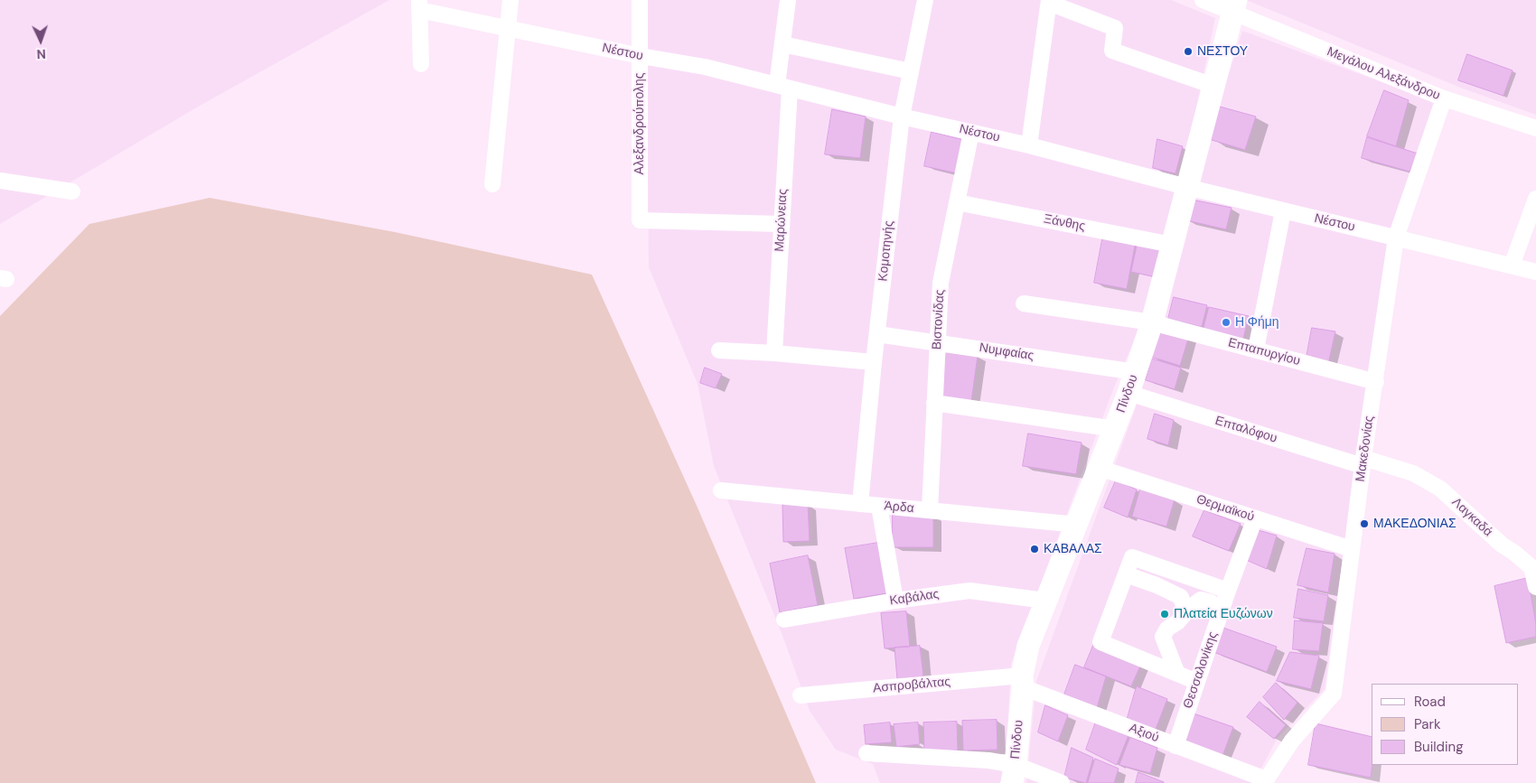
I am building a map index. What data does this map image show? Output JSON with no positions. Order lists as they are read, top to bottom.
{
  "streets": {
    "street": [
      "Νέστου",
      "Μεγάλου Αλεξάνδρου",
      "Αλεξανδρούπολης",
      "Μαρώνειας",
      "Ξάνθης",
      "Κομοτηνής",
      "Βιστονίδας",
      "Νυμφαίας",
      "Επταπυργίου",
      "Πίνδου",
      "Επταλόφου",
      "Μακεδονίας",
      "Άρδα",
      "Θερμαϊκού",
      "Λαγκαδά",
      "Καβάλας",
      "Θεσσαλονίκης",
      "Ασπροβάλτας",
      "Αξιού"
    ]
  },
  "crossings": [
    ["Νέστου", "Αλεξανδρούπολης"],
    ["Νέστου", "Μαρώνειας"],
    ["Νέστου", "Κομοτηνής"],
    ["Νέστου", "Βιστονίδας"],
    ["Νέστου", "Πίνδου"],
    ["Νέστου", "Μακεδονίας"],
    ["Μεγάλου Αλεξάνδρου", "Πίνδου"],
    ["Μεγάλου Αλεξάνδρου", "Μακεδονίας"],
    ["Αλεξανδρούπολης", "Μαρώνειας"],
    ["Ξάνθης", "Βιστονίδας"],
    ["Ξάνθης", "Πίνδου"],
    ["Κομοτηνής", "Νυμφαίας"],
    ["Κομοτηνής", "Άρδα"],
    ["Βιστονίδας", "Νυμφαίας"],
    ["Βιστονίδας", "Άρδα"],
    ["Νυμφαίας", "Πίνδου"],
    ["Επταπυργίου", "Πίνδου"],
    ["Επταπυργίου", "Μακεδονίας"],
    ["Πίνδου", "Επταλόφου"],
    ["Πίνδου", "Άρδα"],
    ["Πίνδου", "Θερμαϊκού"],
    ["Πίνδου", "Καβάλας"],
    ["Πίνδου", "Ασπροβάλτας"],
    ["Πίνδου", "Αξιού"],
    ["Επταλόφου", "Μακεδονίας"],
    ["Επταλόφου", "Λαγκαδά"],
    ["Μακεδονίας", "Θερμαϊκού"],
    ["Μακεδονίας", "Λαγκαδά"],
    ["Μακεδονίας", "Αξιού"],
    ["Θερμαϊκού", "Θεσσαλονίκης"],
    ["Θεσσαλονίκης", "Αξιού"],
    ["Ασπροβάλτας", "Αξιού"]
  ],
  "places": [
    "ΝΕΣΤΟΥ",
    "Η Φήμη",
    "ΜΑΚΕΔΟΝΙΑΣ",
    "ΚΑΒΑΛΑΣ",
    "Πλατεία Ευζώνων"
  ],
  "legend": ["Road", "Park", "Building"],
  "north": "bottom"
}
